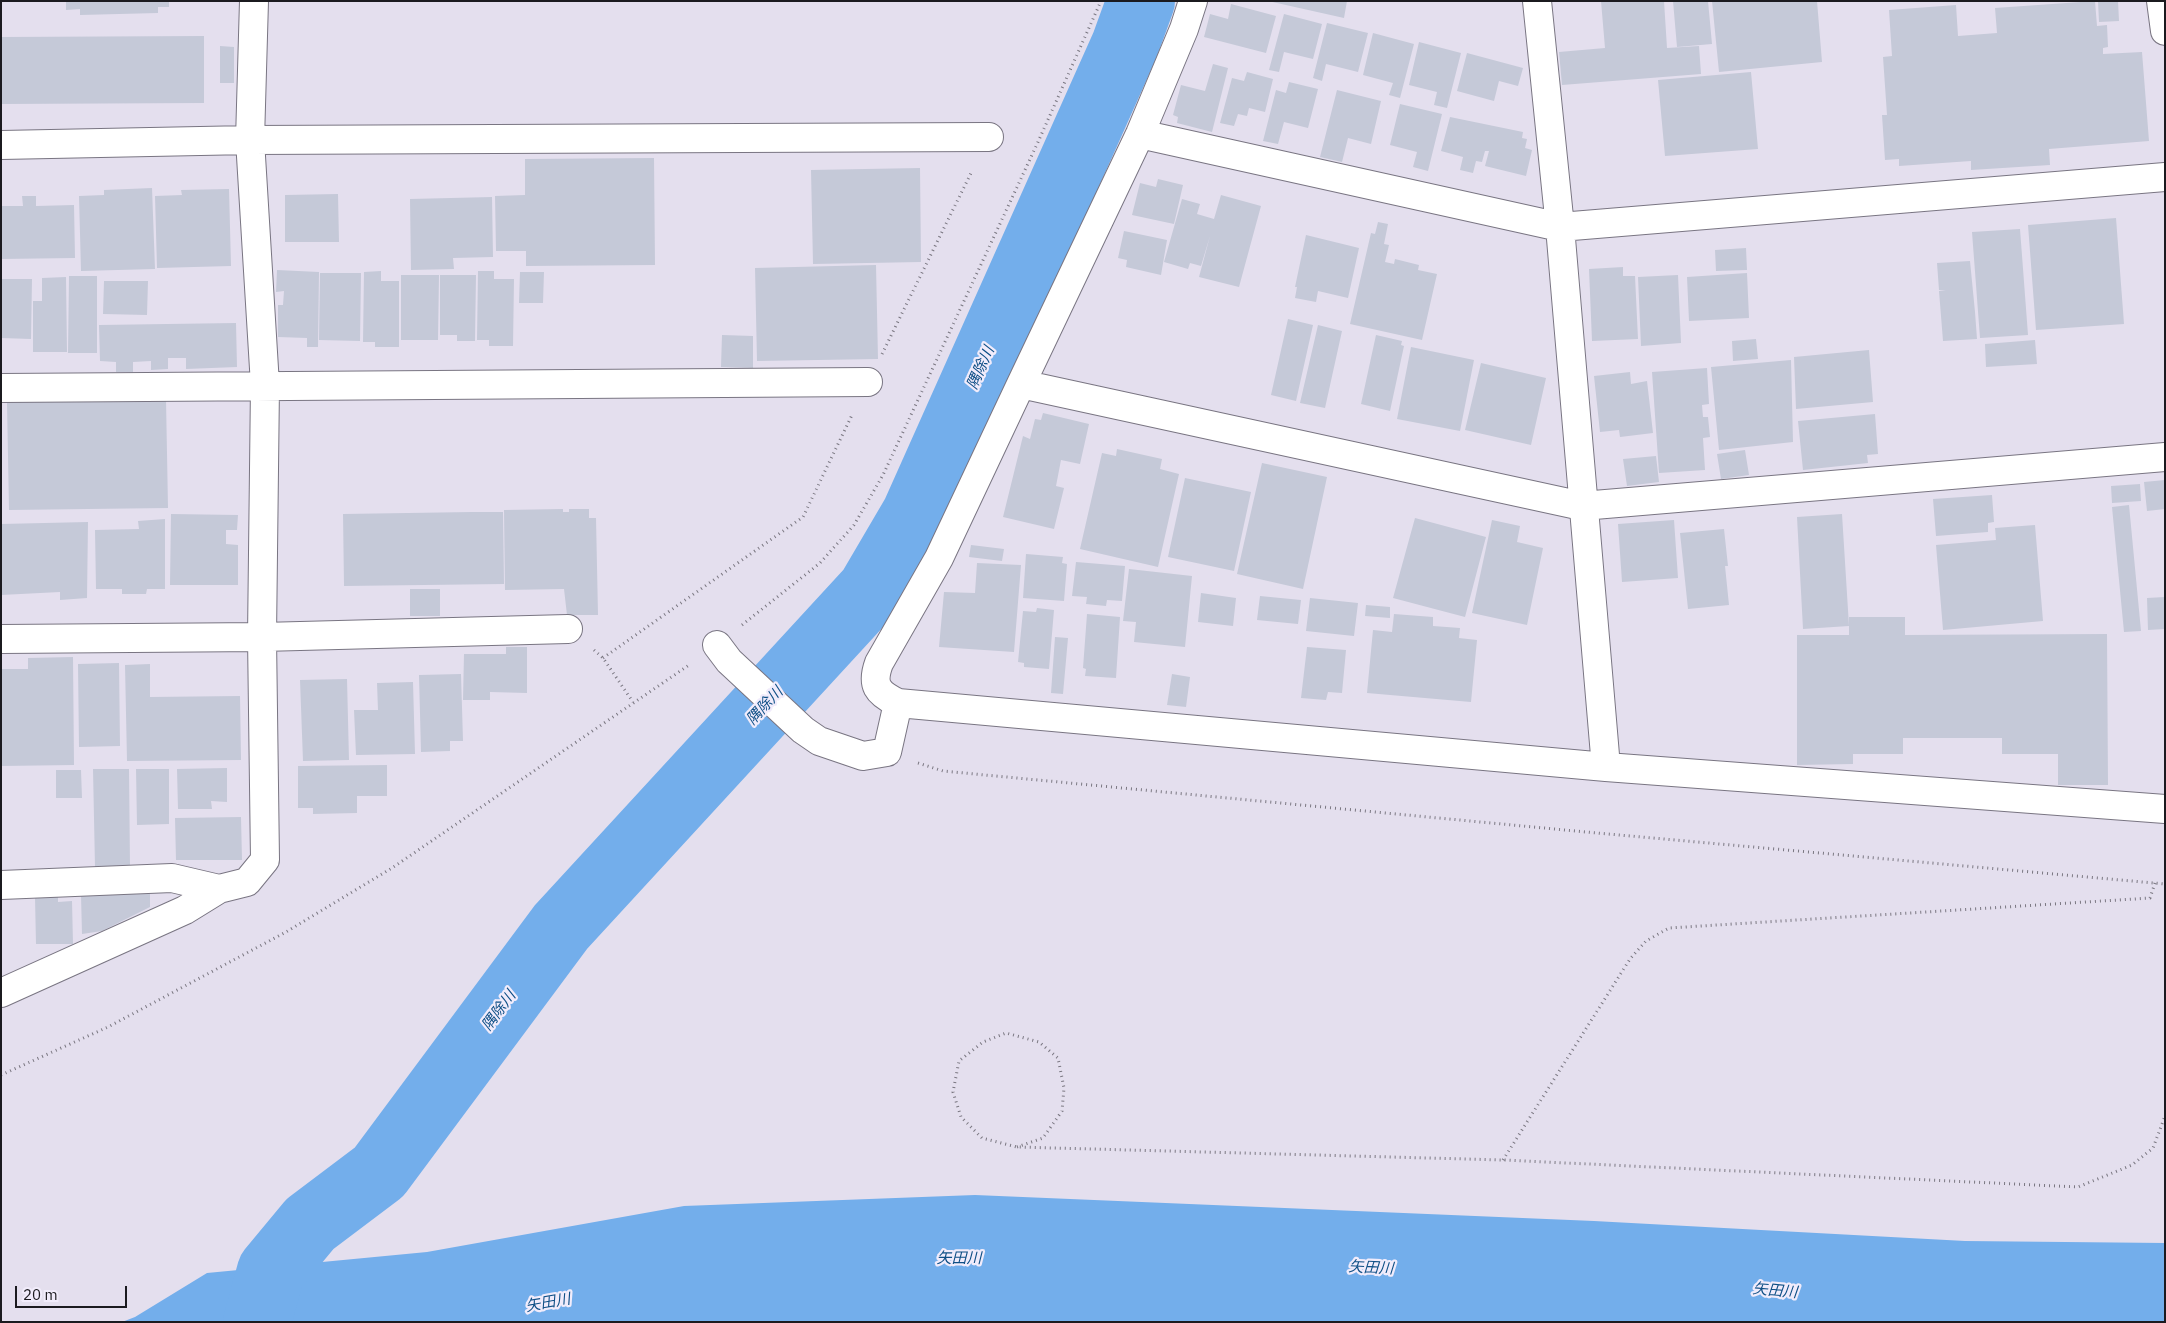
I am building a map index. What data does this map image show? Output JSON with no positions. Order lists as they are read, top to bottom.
{
  "water": ["隅除川", "矢田川"],
  "scale_bar": "20 m"
}
